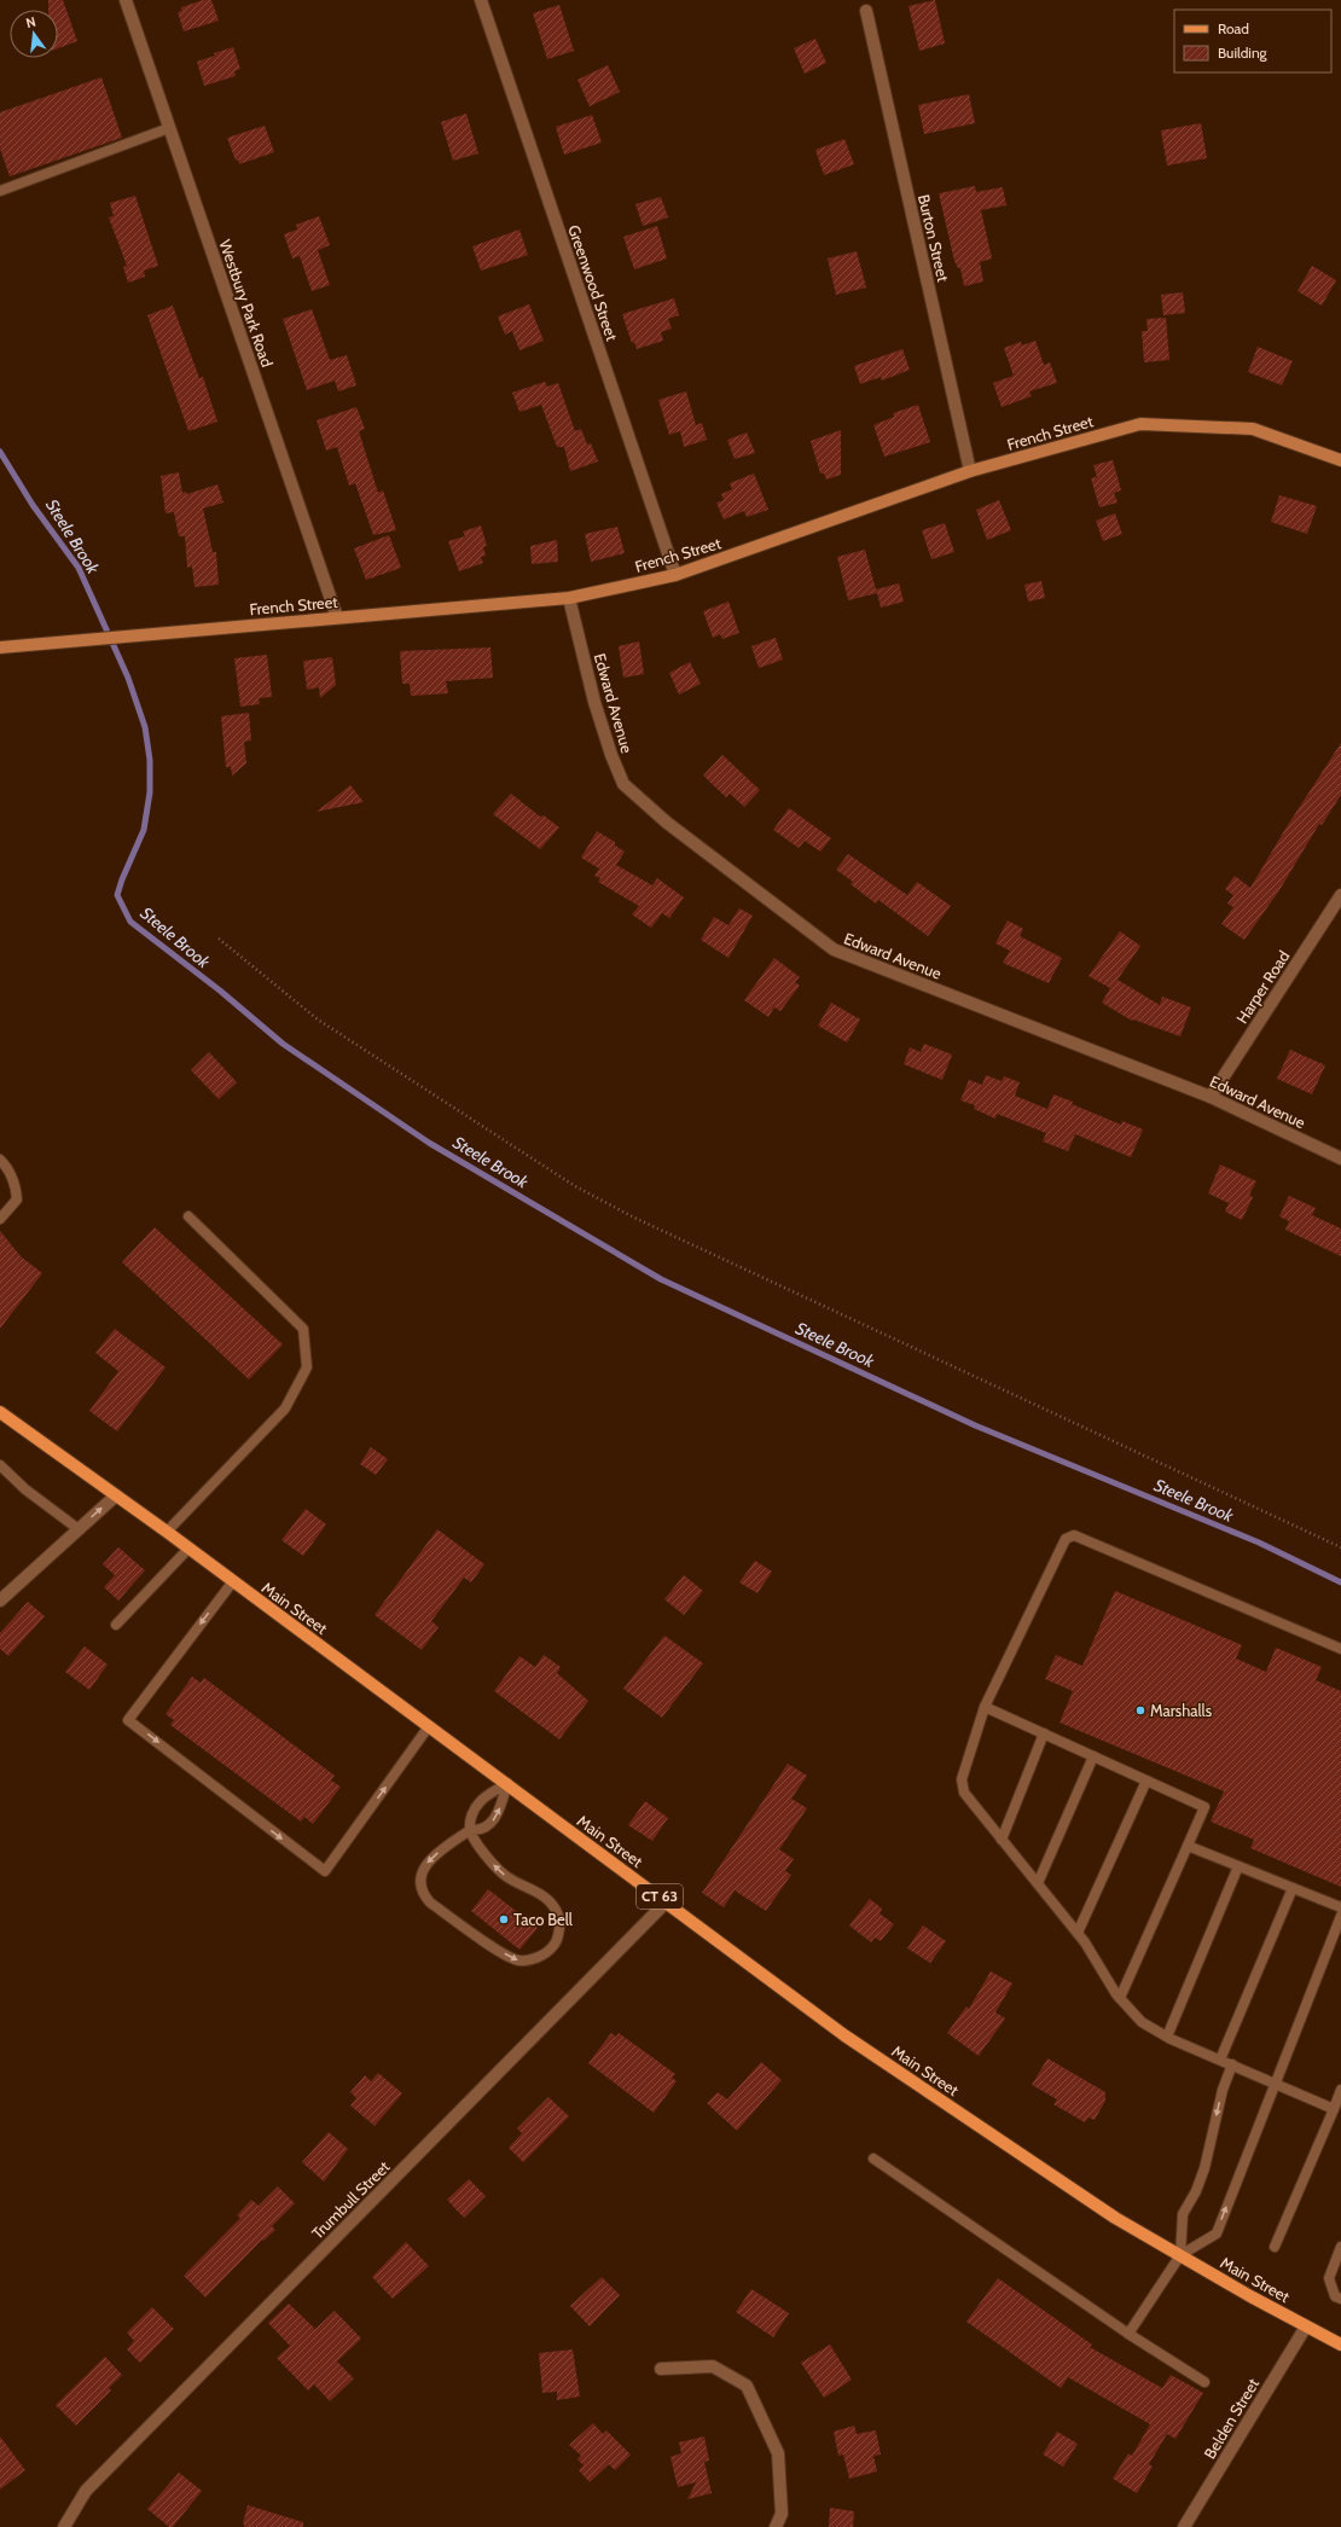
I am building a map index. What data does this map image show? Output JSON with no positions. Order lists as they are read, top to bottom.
{
  "streets": {
    "main road": ["Main Street", "CT 63"],
    "street": [
      "Burton Street",
      "Greenwood Street",
      "Westbury Park Road",
      "French Street",
      "Edward Avenue",
      "Harper Road",
      "Trumbull Street",
      "Belden Street"
    ]
  },
  "crossings": [
    ["Burton Street", "French Street"],
    ["Greenwood Street", "French Street"],
    ["Westbury Park Road", "French Street"],
    ["French Street", "Edward Avenue"],
    ["Edward Avenue", "Harper Road"],
    ["Main Street", "Trumbull Street"],
    ["Main Street", "Belden Street"]
  ],
  "water": ["Steele Brook"],
  "places": ["Marshalls", "Taco Bell"],
  "legend": ["Road", "Building"],
  "north": "top"
}
